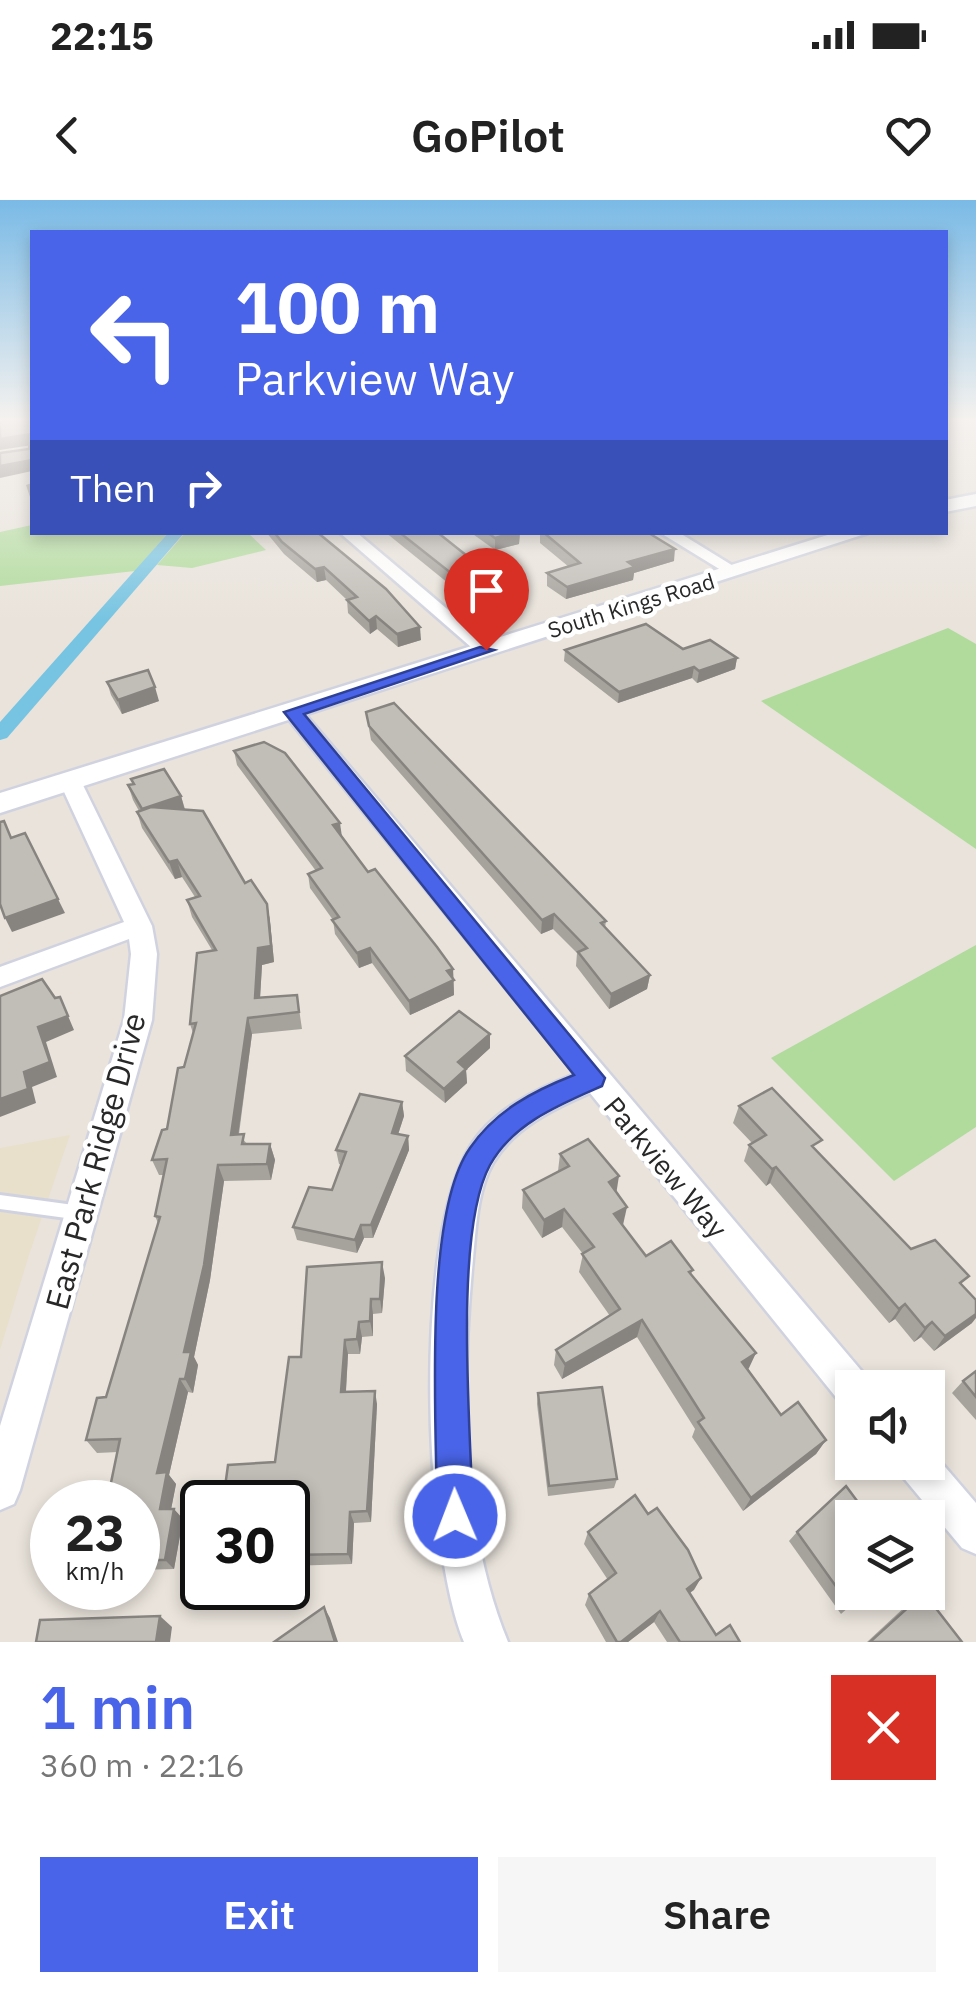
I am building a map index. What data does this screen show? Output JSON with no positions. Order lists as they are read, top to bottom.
{
  "streets": {
    "main road": ["South Kings Road"],
    "street": ["East Park Ridge Drive", "Parkview Way"]
  },
  "crossings": [
    ["South Kings Road", "East Park Ridge Drive"],
    ["South Kings Road", "Parkview Way"]
  ],
  "page": {
    "status": "22:15",
    "header": "GoPilot",
    "turn": ["100 m", "Parkview Way"],
    "then": "Then",
    "speed": "23 km/h",
    "limit": "30",
    "heading": ["1 min", "360 m · 22:16"],
    "buttons": ["Exit", "Share"]
  }
}
